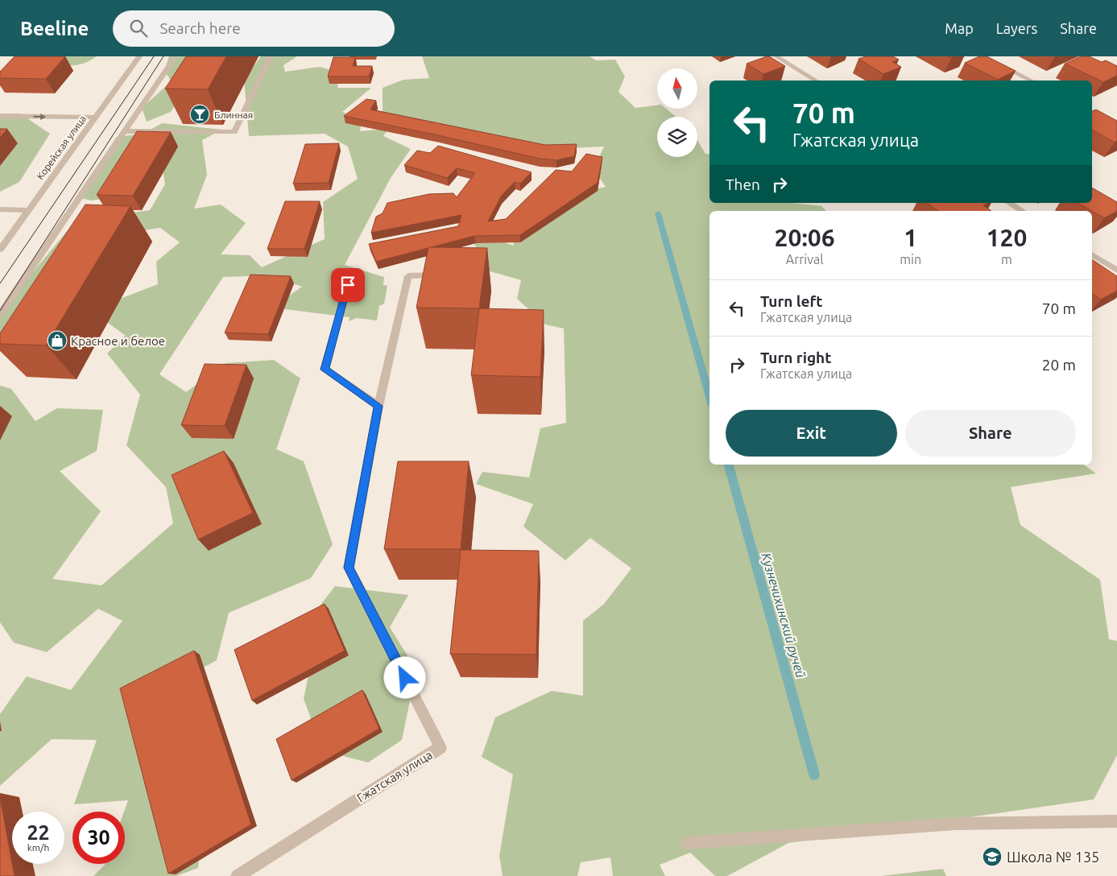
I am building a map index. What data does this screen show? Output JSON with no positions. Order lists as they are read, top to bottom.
{
  "streets": {
    "street": ["Корейская улица", "Гжатская улица"]
  },
  "water": ["Кузнечихинский ручей"],
  "places": {
    "bar": ["Блинная"],
    "shop": ["Красное и белое"],
    "school or university": ["Школа № 135"]
  },
  "north": "top",
  "page": {
    "header": "Beeline",
    "search": "Search here",
    "nav": ["Map", "Layers", "Share"],
    "turn": ["70 m", "Гжатская улица"],
    "then": "Then",
    "eta": [
      "20:06",
      "Arrival",
      "1",
      "min",
      "120",
      "m"
    ],
    "list": [
      {
        "name": "Turn left",
        "note": "Гжатская улица",
        "value": "70 m"
      },
      {
        "name": "Turn right",
        "note": "Гжатская улица",
        "value": "20 m"
      }
    ],
    "buttons": ["Exit", "Share"],
    "speed": "22 km/h",
    "limit": "30"
  }
}
